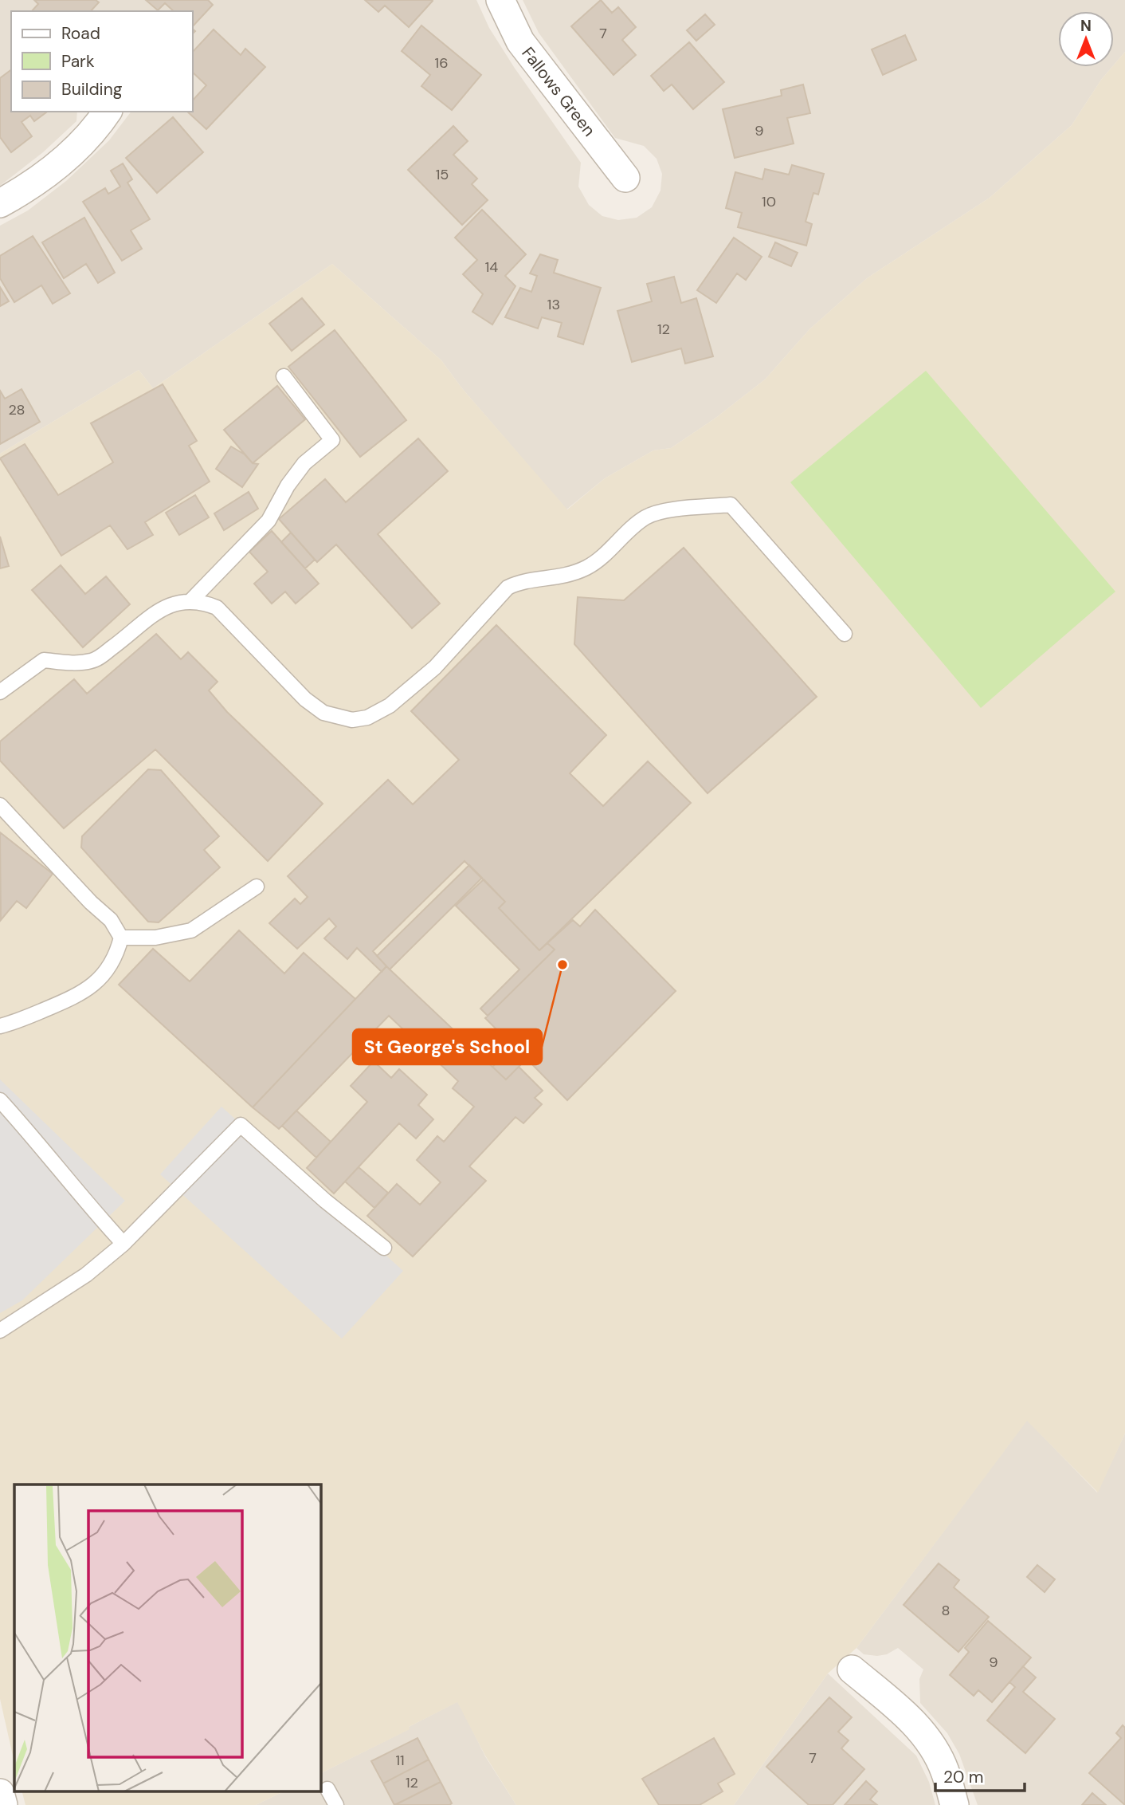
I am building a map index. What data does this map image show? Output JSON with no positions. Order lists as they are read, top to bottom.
{
  "streets": {
    "street": ["Fallows Green"]
  },
  "places": ["St George's School"],
  "house_numbers": [
    "7",
    "16",
    "9",
    "15",
    "10",
    "14",
    "13",
    "12",
    "28",
    "8",
    "9",
    "7",
    "11",
    "12"
  ],
  "legend": ["Road", "Park", "Building"],
  "scale_bar": "20 m",
  "north": "top"
}
